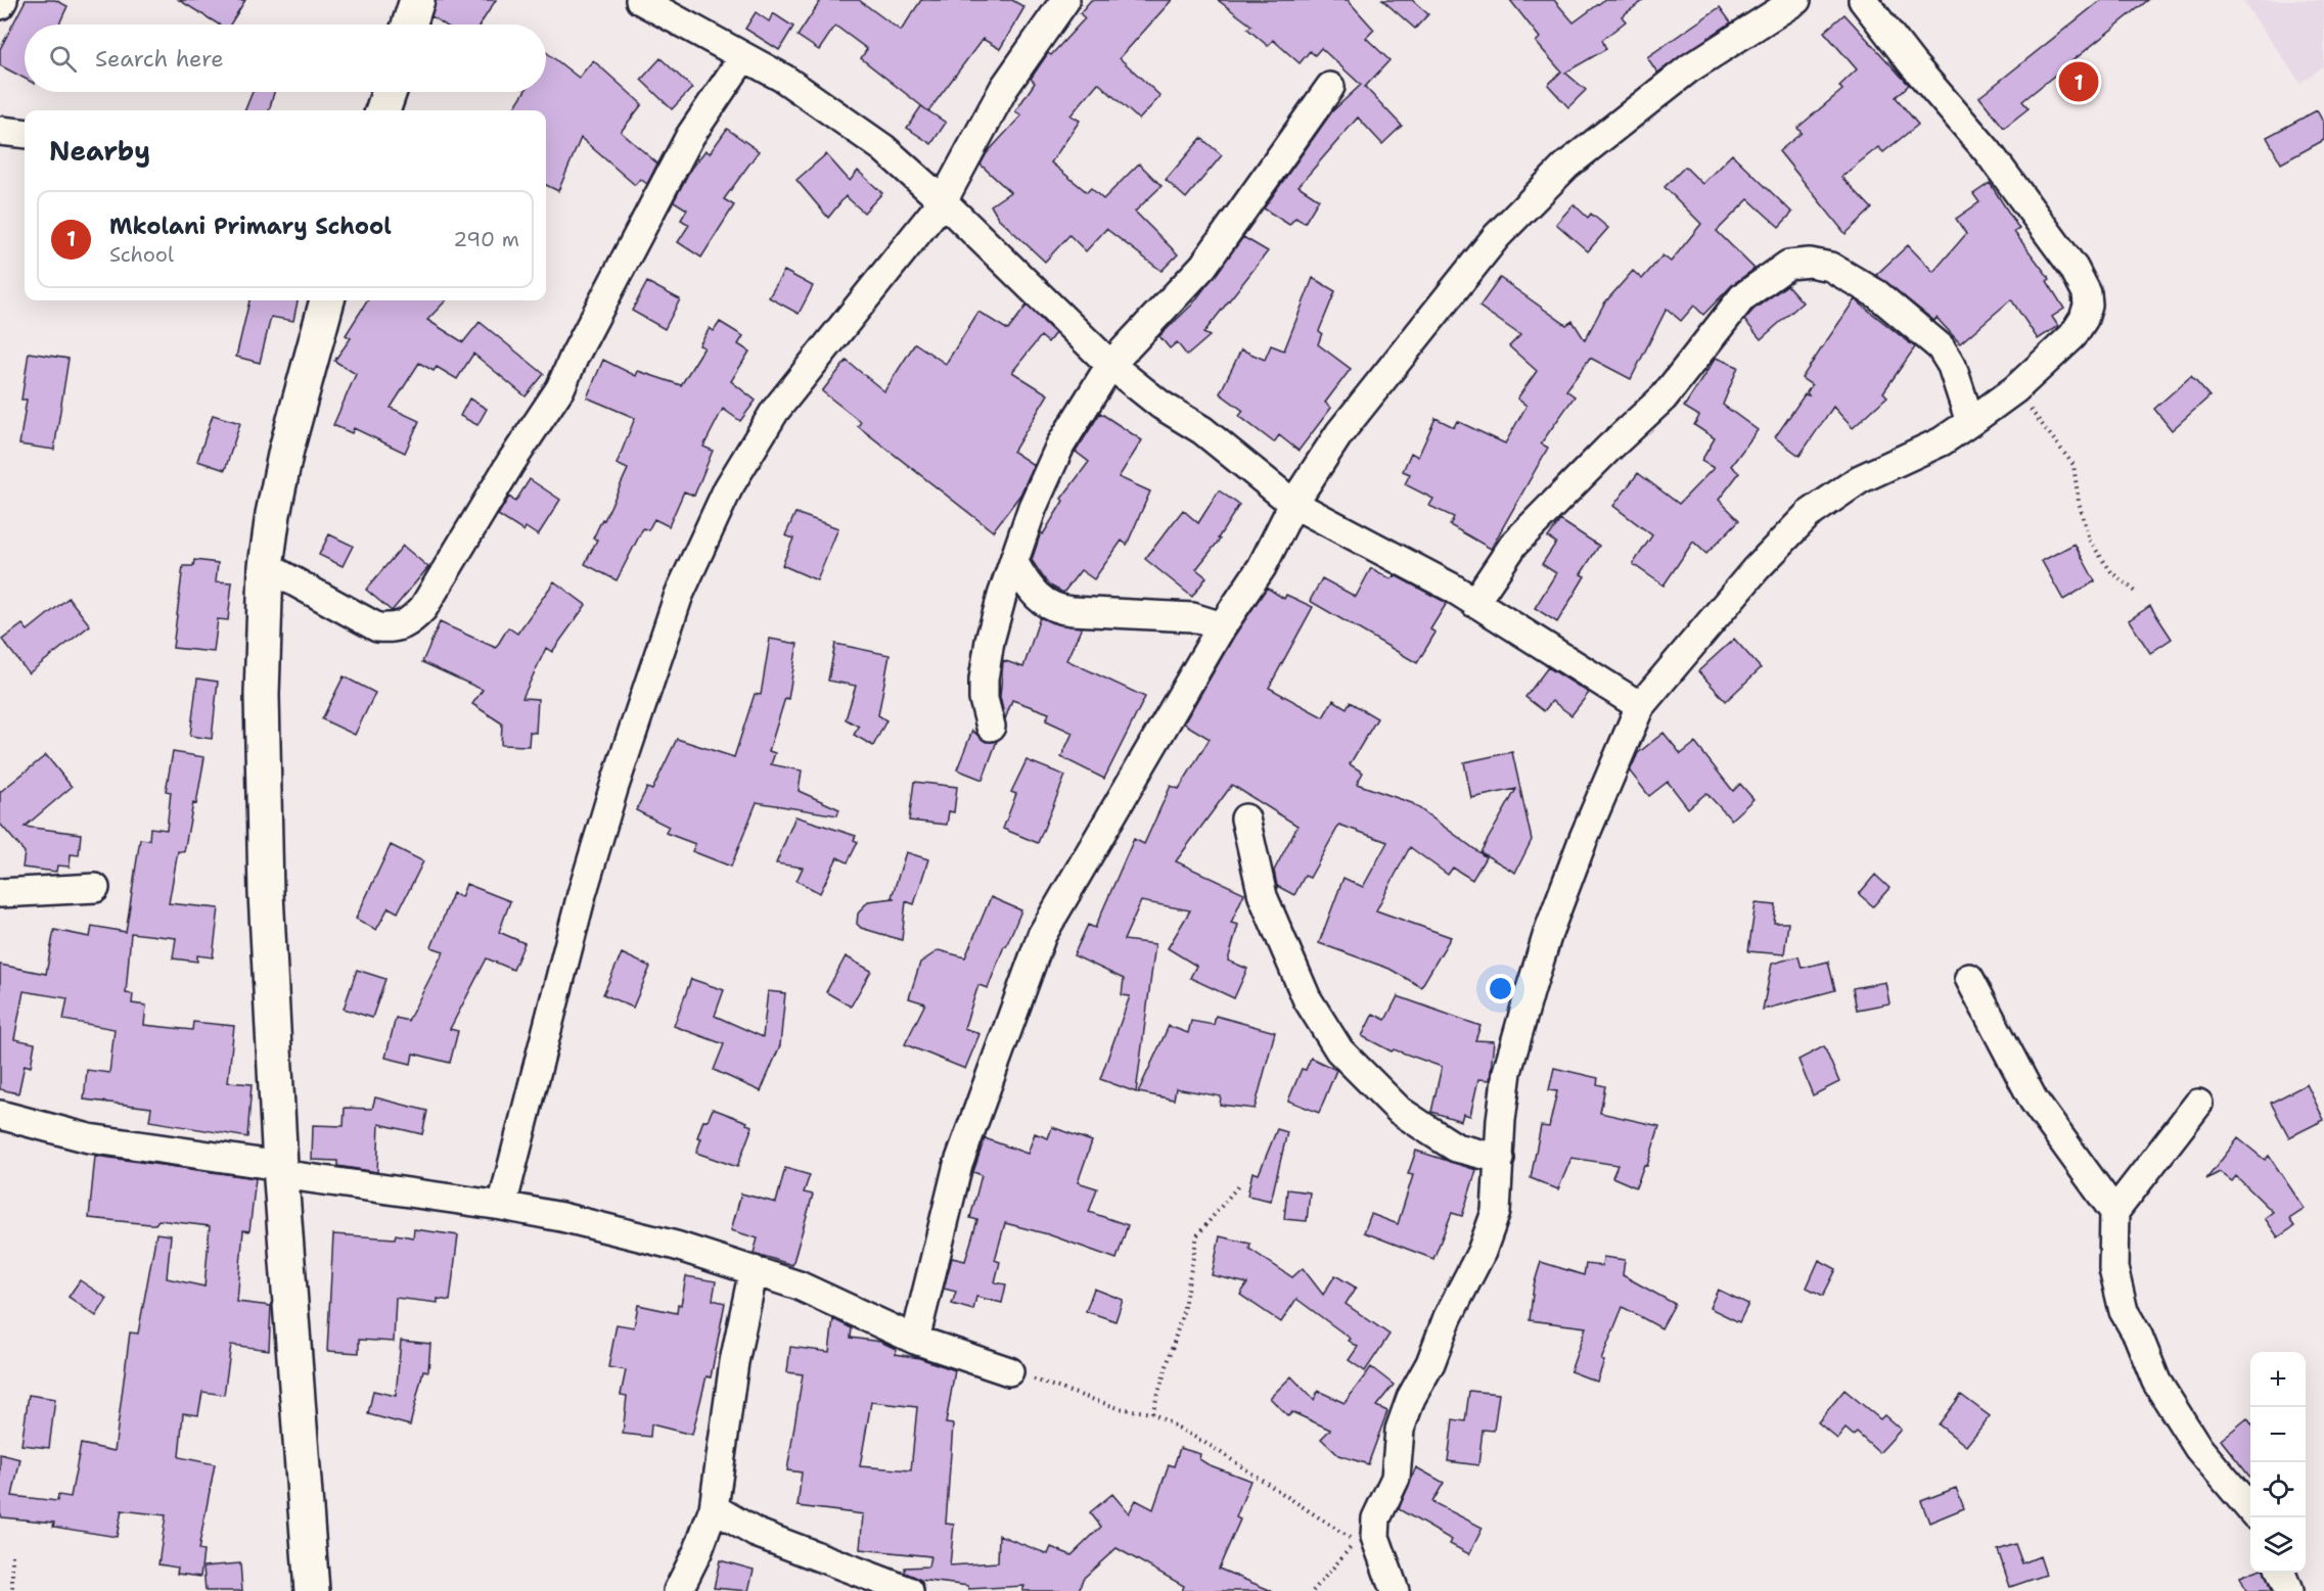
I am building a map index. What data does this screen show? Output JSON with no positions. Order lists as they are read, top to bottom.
{
  "page": {
    "search": "Search here",
    "pins": "1",
    "heading": "Nearby",
    "list": [
      {
        "mark": "1",
        "name": "Mkolani Primary School",
        "note": "School",
        "value": "290 m"
      }
    ],
    "map_buttons": ["+", "−"]
  }
}
